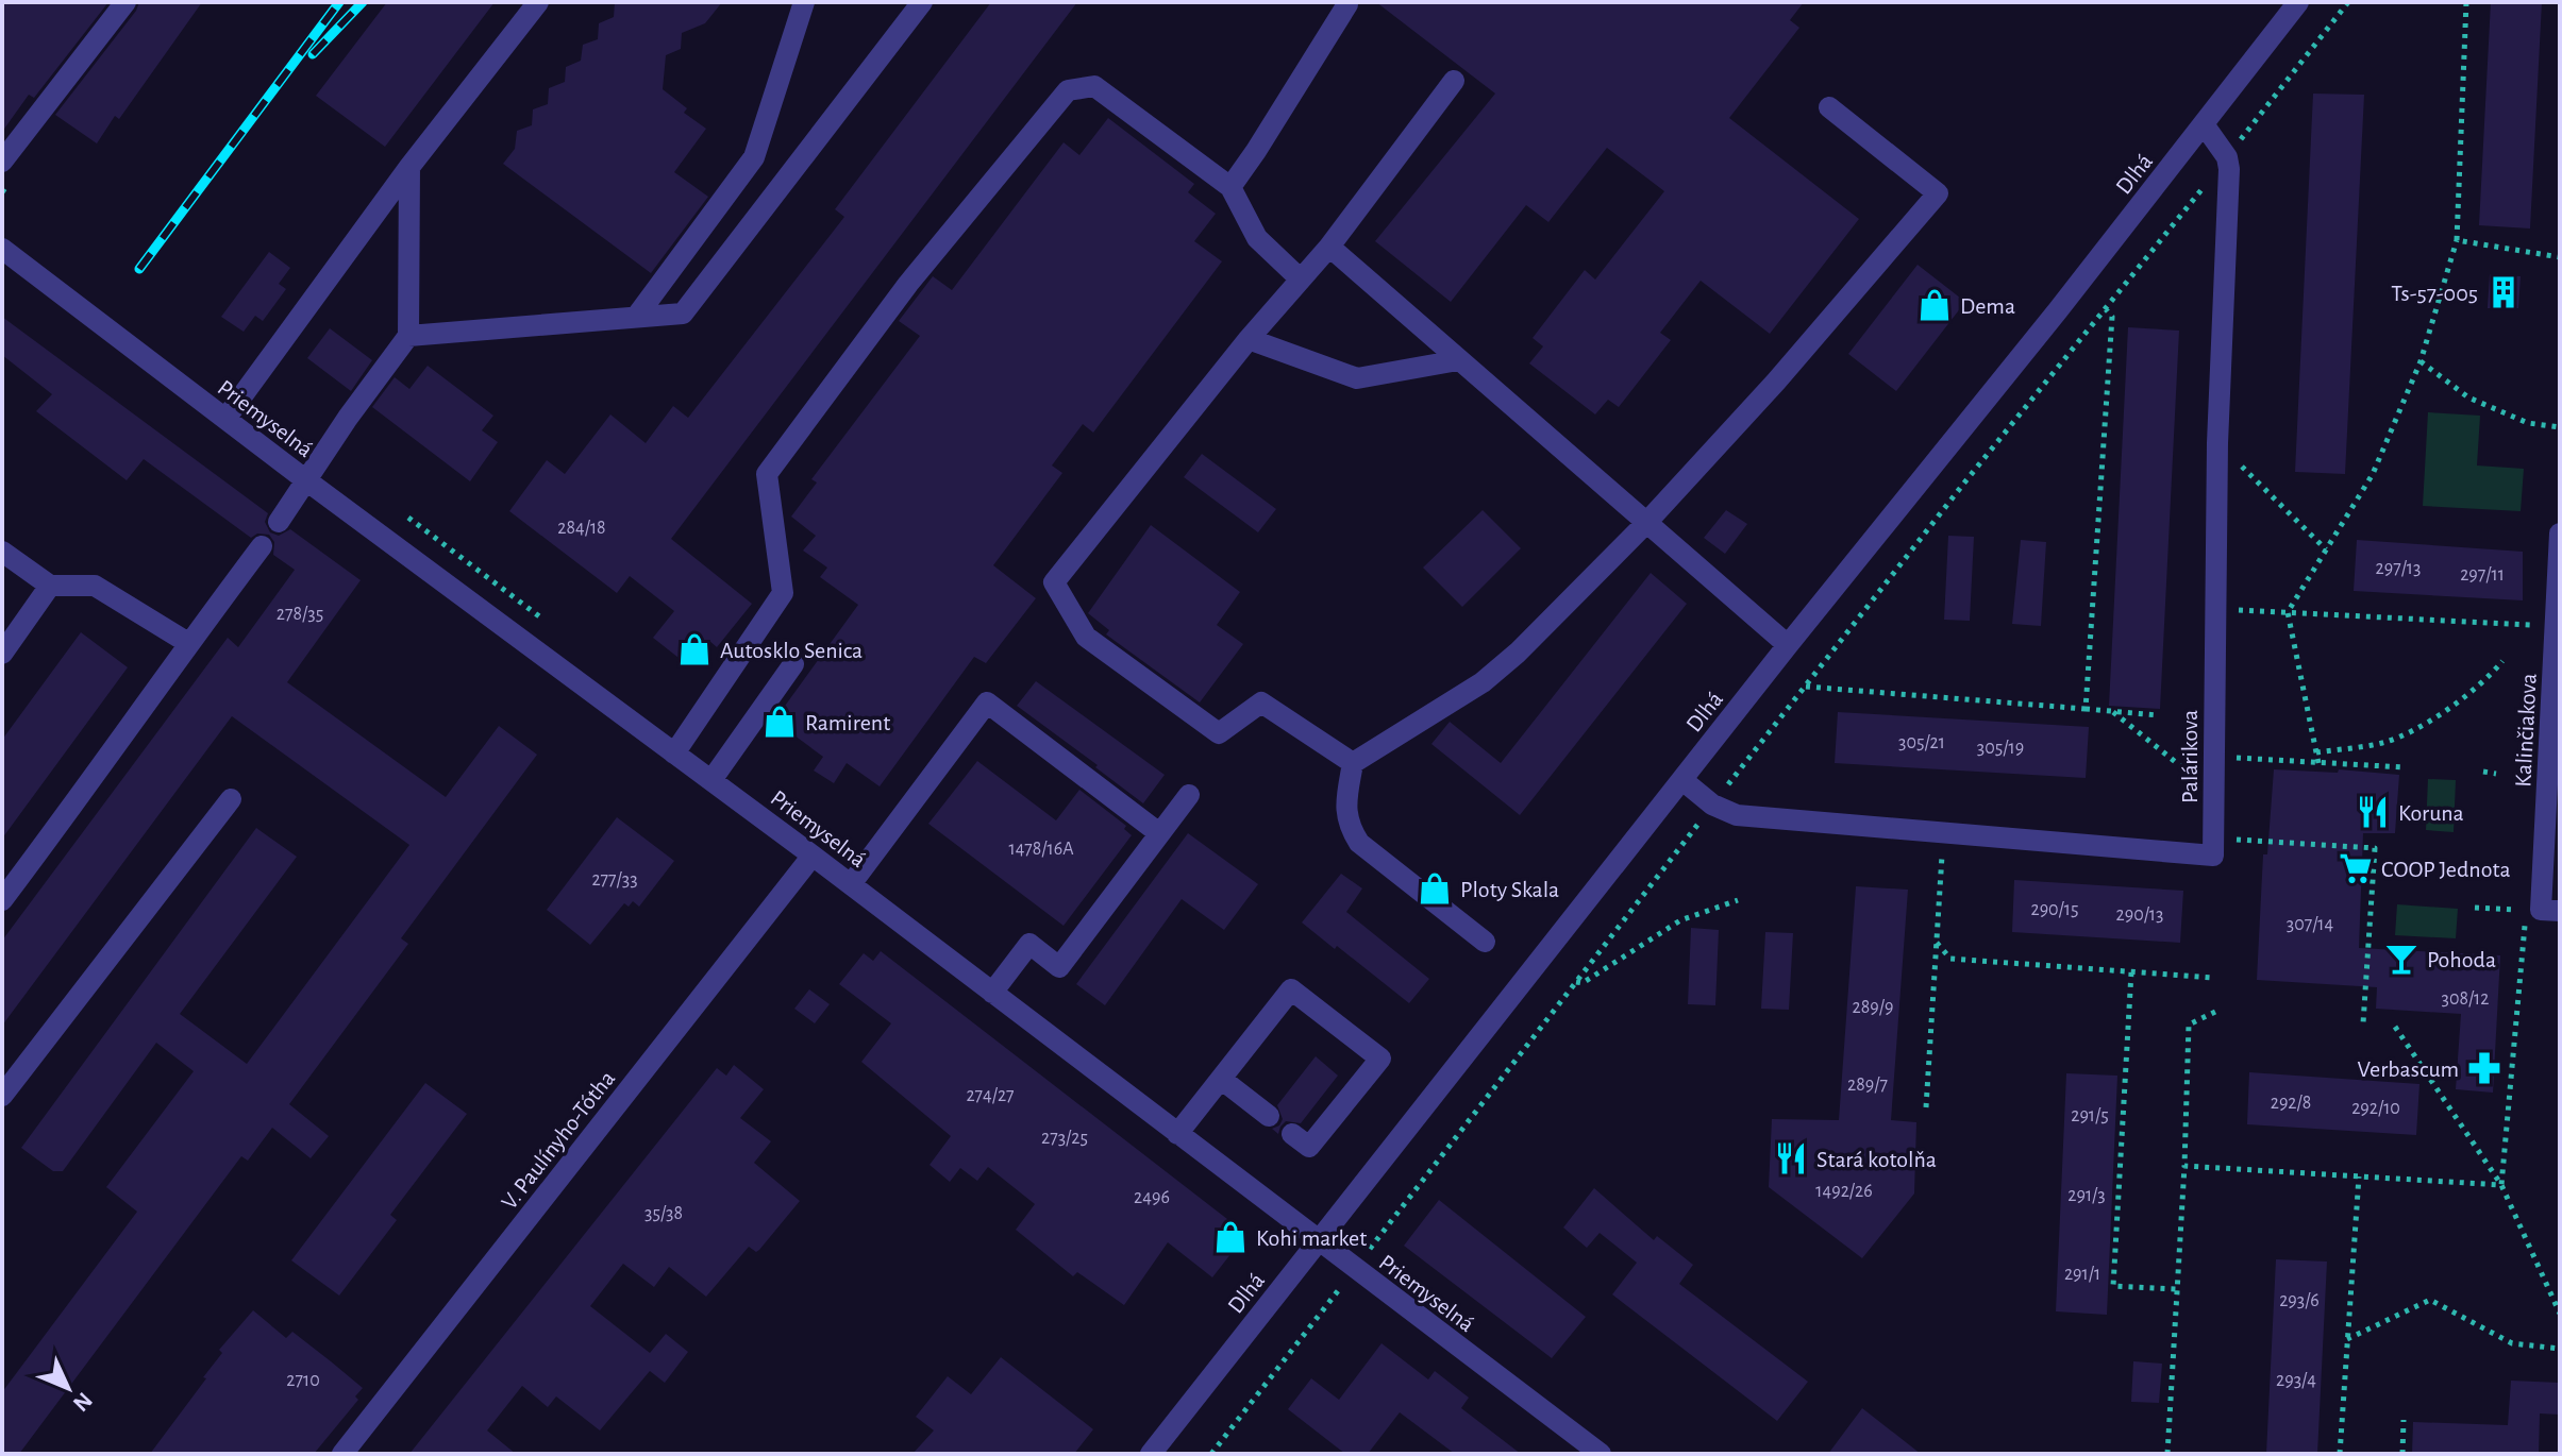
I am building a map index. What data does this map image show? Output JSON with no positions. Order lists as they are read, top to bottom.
{
  "streets": {
    "street": [
      "Dlhá",
      "Priemyselná",
      "Kalinčiakova",
      "Palárikova",
      "V. Paulínyho-Tótha"
    ]
  },
  "crossings": [
    ["Dlhá", "Priemyselná"],
    ["Priemyselná", "V. Paulínyho-Tótha"]
  ],
  "places": {
    "building": ["Ts-57-005"],
    "shop": [
      "Dema",
      "Autosklo Senica",
      "Ramirent",
      "Ploty Skala",
      "Kohi market"
    ],
    "restaurant": ["Koruna", "Stará kotolňa"],
    "supermarket": ["COOP Jednota"],
    "bar": ["Pohoda"],
    "pharmacy": ["Verbascum"]
  },
  "house_numbers": [
    "284/18",
    "297/13",
    "297/11",
    "278/35",
    "305/21",
    "305/19",
    "1478/16A",
    "277/33",
    "290/15",
    "290/13",
    "307/14",
    "308/12",
    "289/9",
    "289/7",
    "274/27",
    "292/8",
    "292/10",
    "291/5",
    "273/25",
    "1492/26",
    "291/3",
    "2496",
    "35/38",
    "291/1",
    "293/6",
    "2710",
    "293/4"
  ],
  "north": "bottom right"
}
